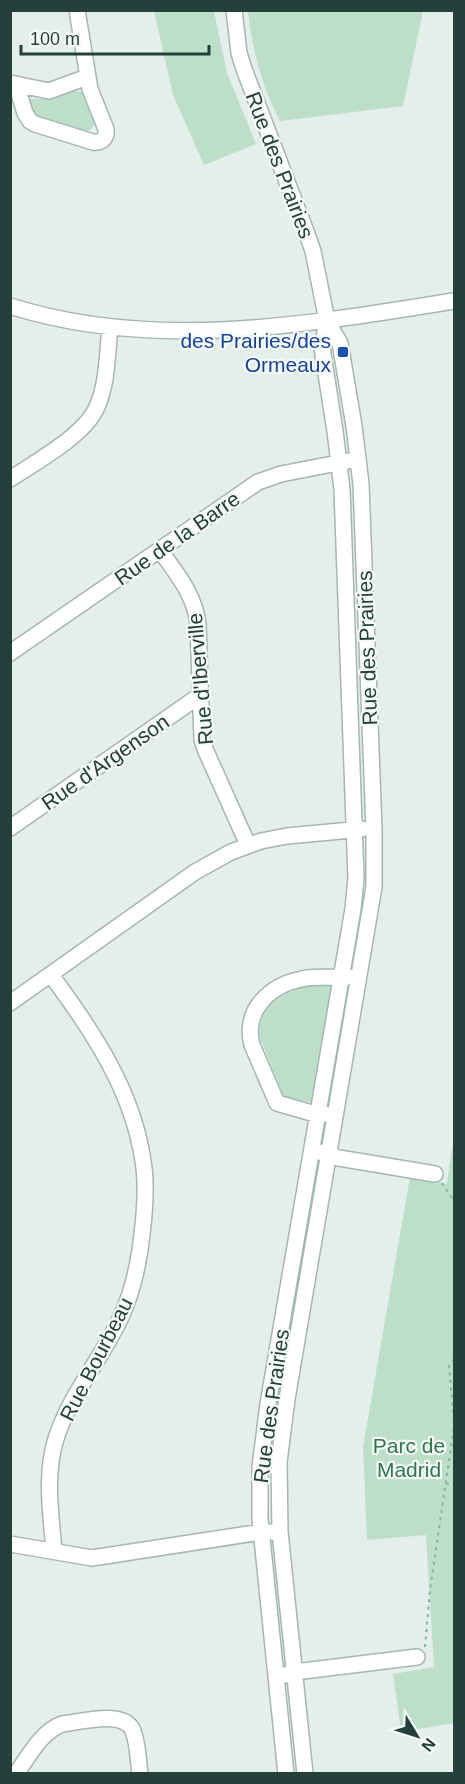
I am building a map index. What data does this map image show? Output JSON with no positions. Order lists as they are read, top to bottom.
{
  "streets": {
    "street": [
      "Rue des Prairies",
      "Rue de la Barre",
      "Rue d'Iberville",
      "Rue d'Argenson",
      "Rue Bourbeau"
    ]
  },
  "crossings": [
    ["Rue des Prairies", "Rue de la Barre"],
    ["Rue de la Barre", "Rue d'Iberville"],
    ["Rue d'Iberville", "Rue d'Argenson"]
  ],
  "parks": ["Parc de Madrid"],
  "places": {
    "transit": ["des Prairies/des Ormeaux"]
  },
  "scale_bar": "100 m",
  "north": "bottom right"
}
